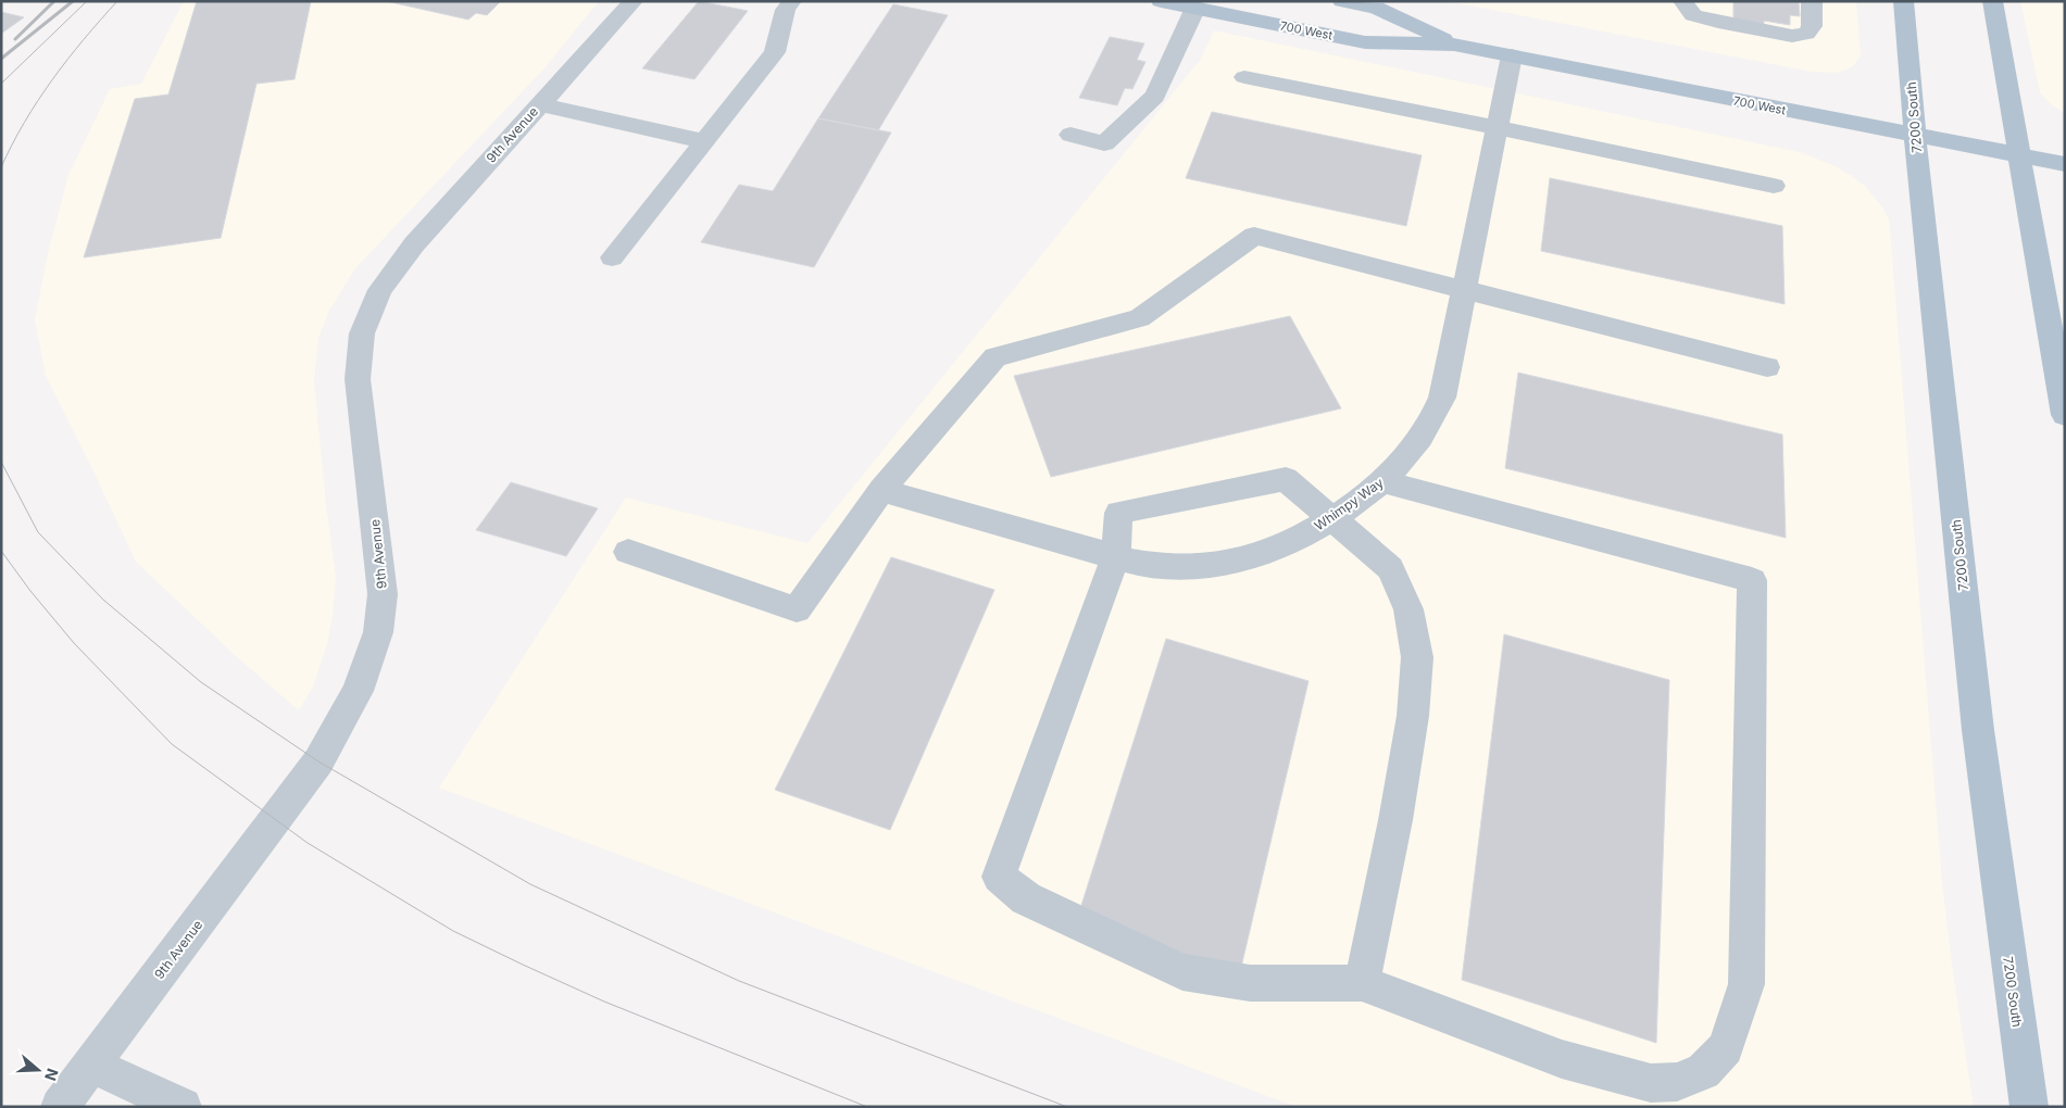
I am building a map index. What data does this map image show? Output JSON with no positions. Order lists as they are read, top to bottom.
{
  "streets": {
    "main road": ["700 West", "7200 South"],
    "street": ["9th Avenue", "Whimpy Way"]
  },
  "crossings": [
    ["700 West", "7200 South"],
    ["700 West", "Whimpy Way"]
  ],
  "north": "right"
}
